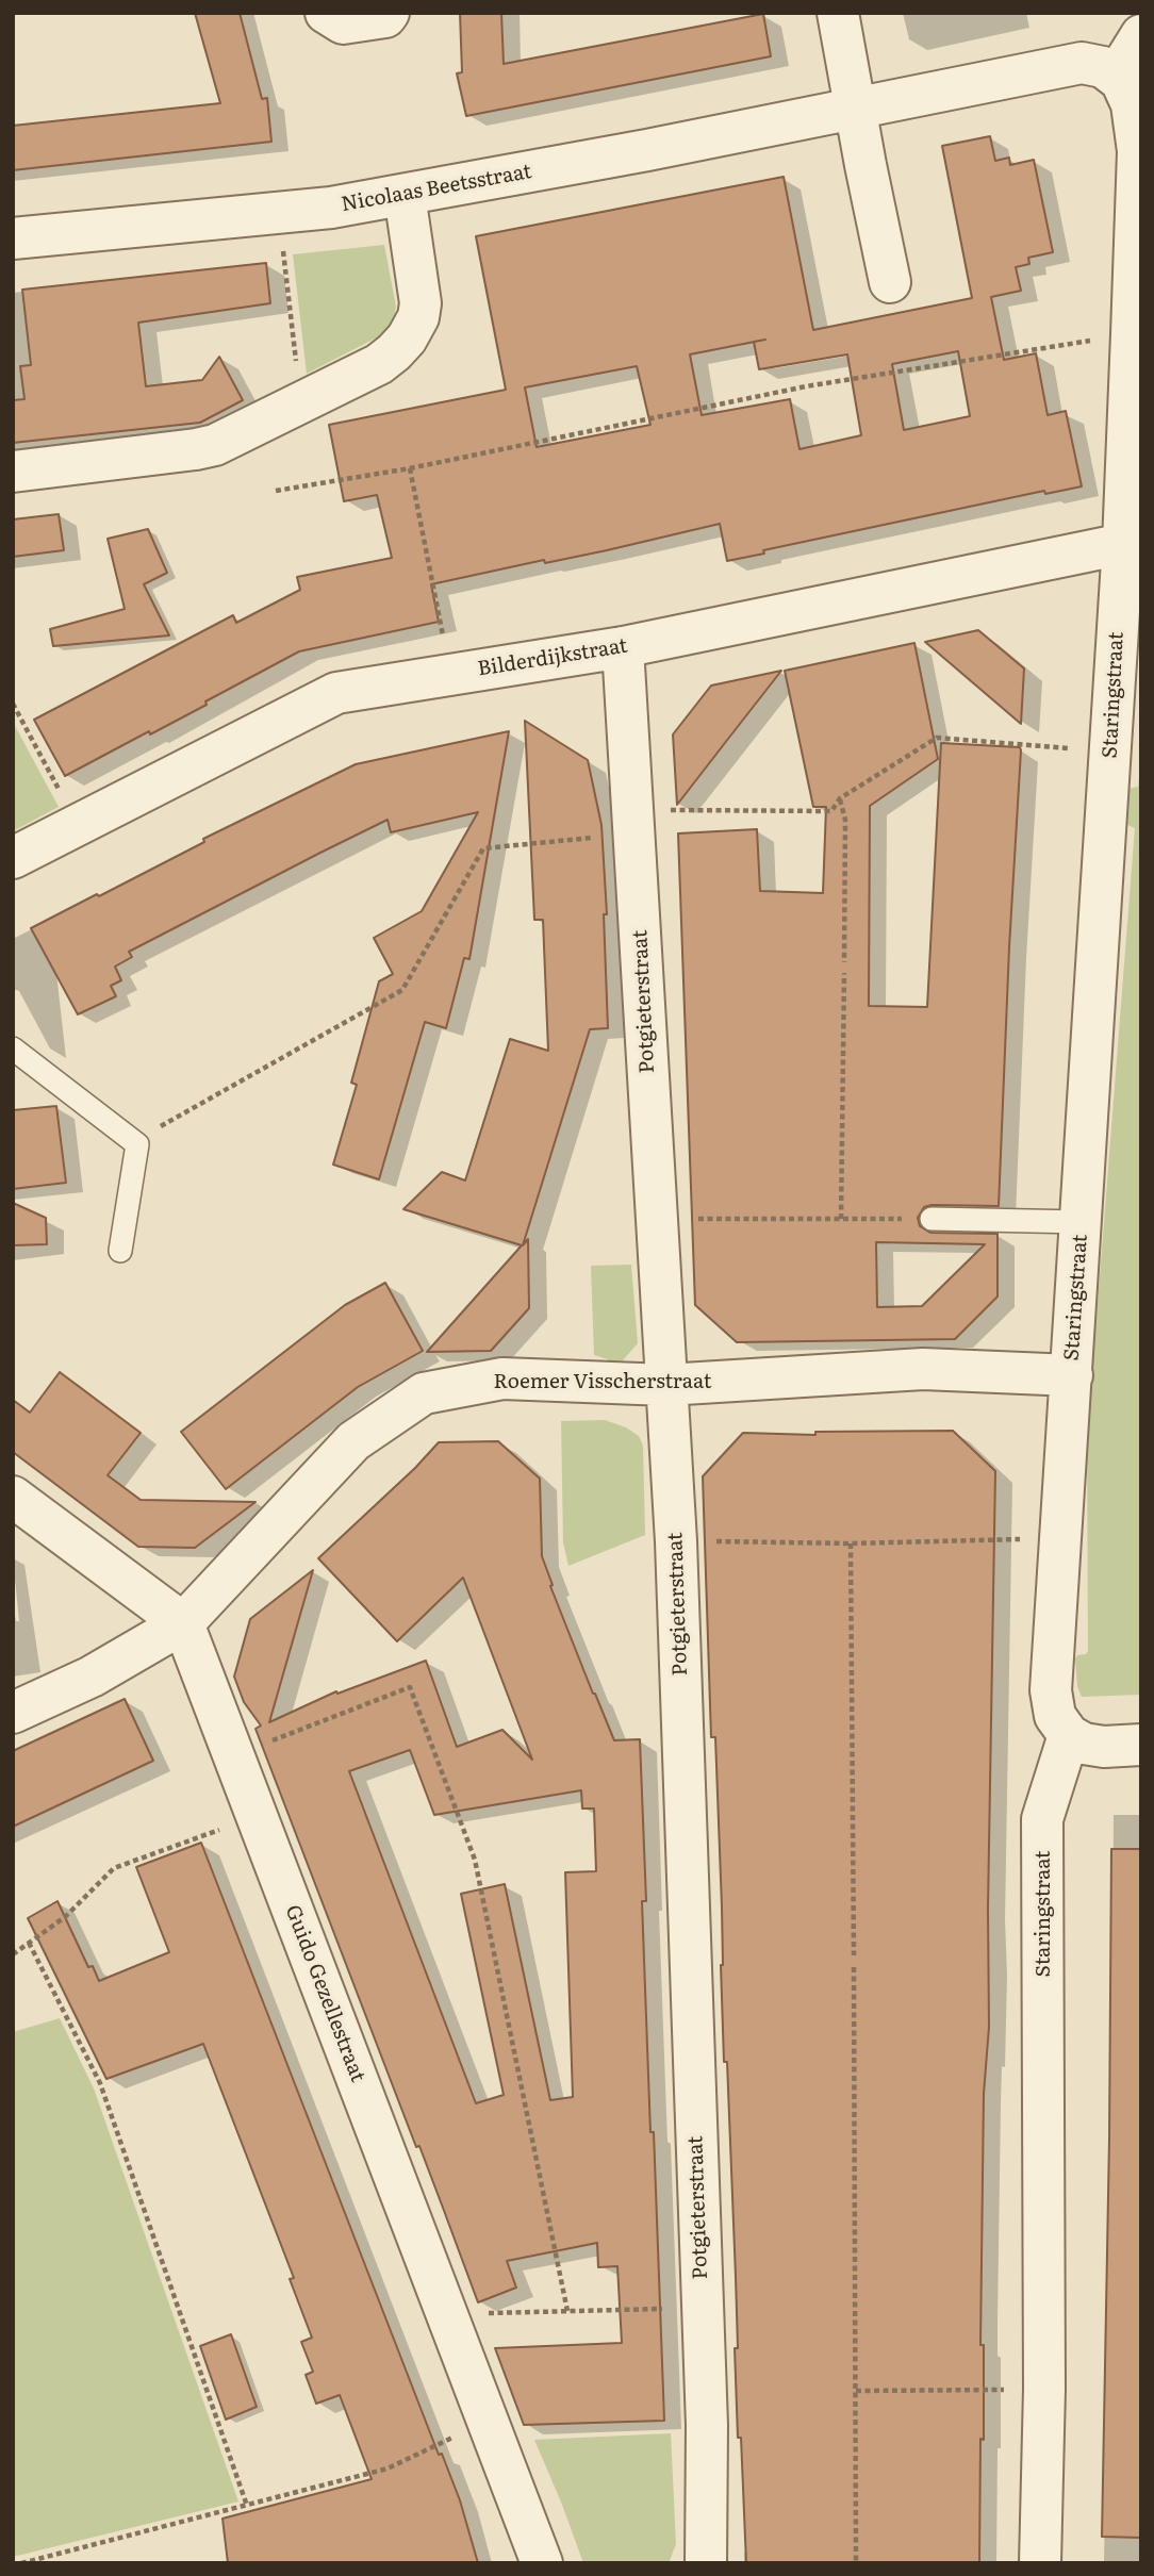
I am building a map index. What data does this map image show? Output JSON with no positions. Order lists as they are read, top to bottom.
{
  "streets": {
    "street": [
      "Nicolaas Beetsstraat",
      "Bilderdijkstraat",
      "Staringstraat",
      "Potgieterstraat",
      "Roemer Visscherstraat",
      "Guido Gezellestraat"
    ]
  },
  "crossings": [
    ["Nicolaas Beetsstraat", "Staringstraat"],
    ["Bilderdijkstraat", "Staringstraat"],
    ["Bilderdijkstraat", "Potgieterstraat"],
    ["Staringstraat", "Roemer Visscherstraat"],
    ["Potgieterstraat", "Roemer Visscherstraat"],
    ["Roemer Visscherstraat", "Guido Gezellestraat"]
  ]
}
